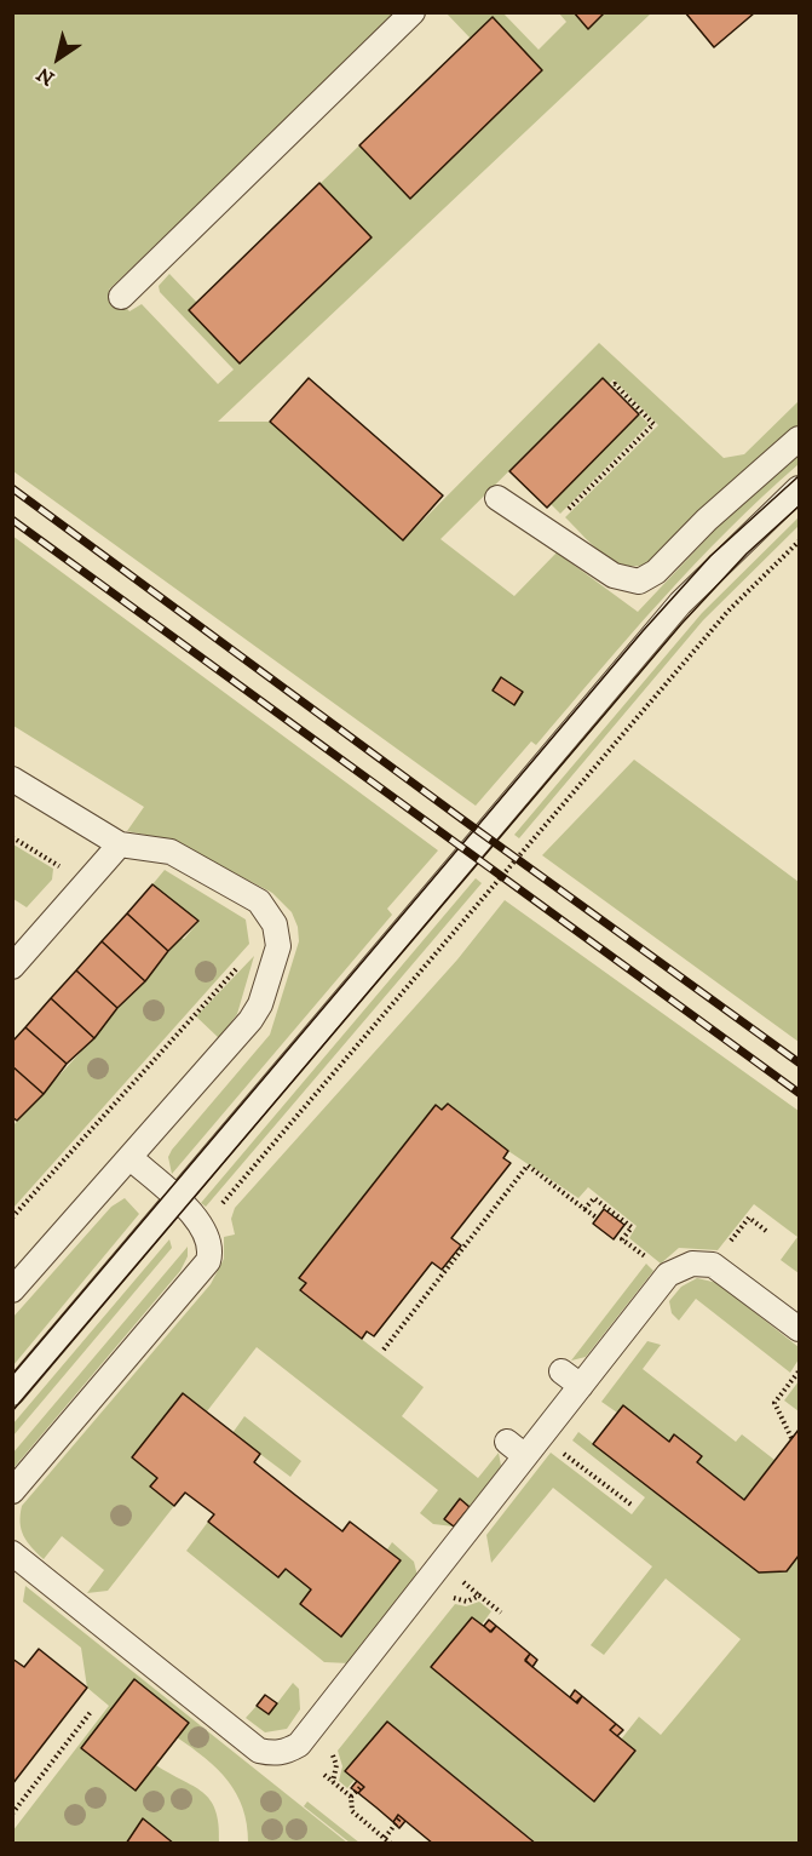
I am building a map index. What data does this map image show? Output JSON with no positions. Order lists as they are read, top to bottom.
{
  "north": "bottom left"
}
